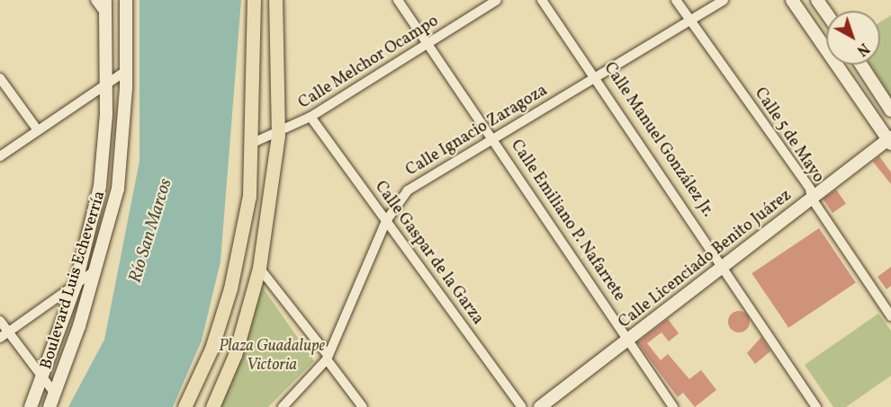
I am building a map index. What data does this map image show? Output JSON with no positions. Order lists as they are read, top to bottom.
{
  "streets": {
    "main road": ["Calle Licenciado Benito Juárez", "Boulevard Luis Echeverría"],
    "street": [
      "Calle Melchor Ocampo",
      "Calle Ignacio Zaragoza",
      "Calle 5 de Mayo",
      "Calle Manuel González Jr.",
      "Calle Emiliano P. Nafarrete",
      "Calle Gaspar de la Garza"
    ]
  },
  "crossings": [
    ["Calle Melchor Ocampo", "Calle Emiliano P. Nafarrete"],
    ["Calle Melchor Ocampo", "Calle Gaspar de la Garza"],
    ["Calle Ignacio Zaragoza", "Calle 5 de Mayo"],
    ["Calle Ignacio Zaragoza", "Calle Manuel González Jr."],
    ["Calle Ignacio Zaragoza", "Calle Emiliano P. Nafarrete"],
    ["Calle Ignacio Zaragoza", "Calle Gaspar de la Garza"],
    ["Calle 5 de Mayo", "Calle Licenciado Benito Juárez"],
    ["Calle Manuel González Jr.", "Calle Licenciado Benito Juárez"],
    ["Calle Emiliano P. Nafarrete", "Calle Licenciado Benito Juárez"]
  ],
  "water": ["Río San Marcos"],
  "parks": ["Plaza Guadalupe Victoria"],
  "north": "bottom right"
}
